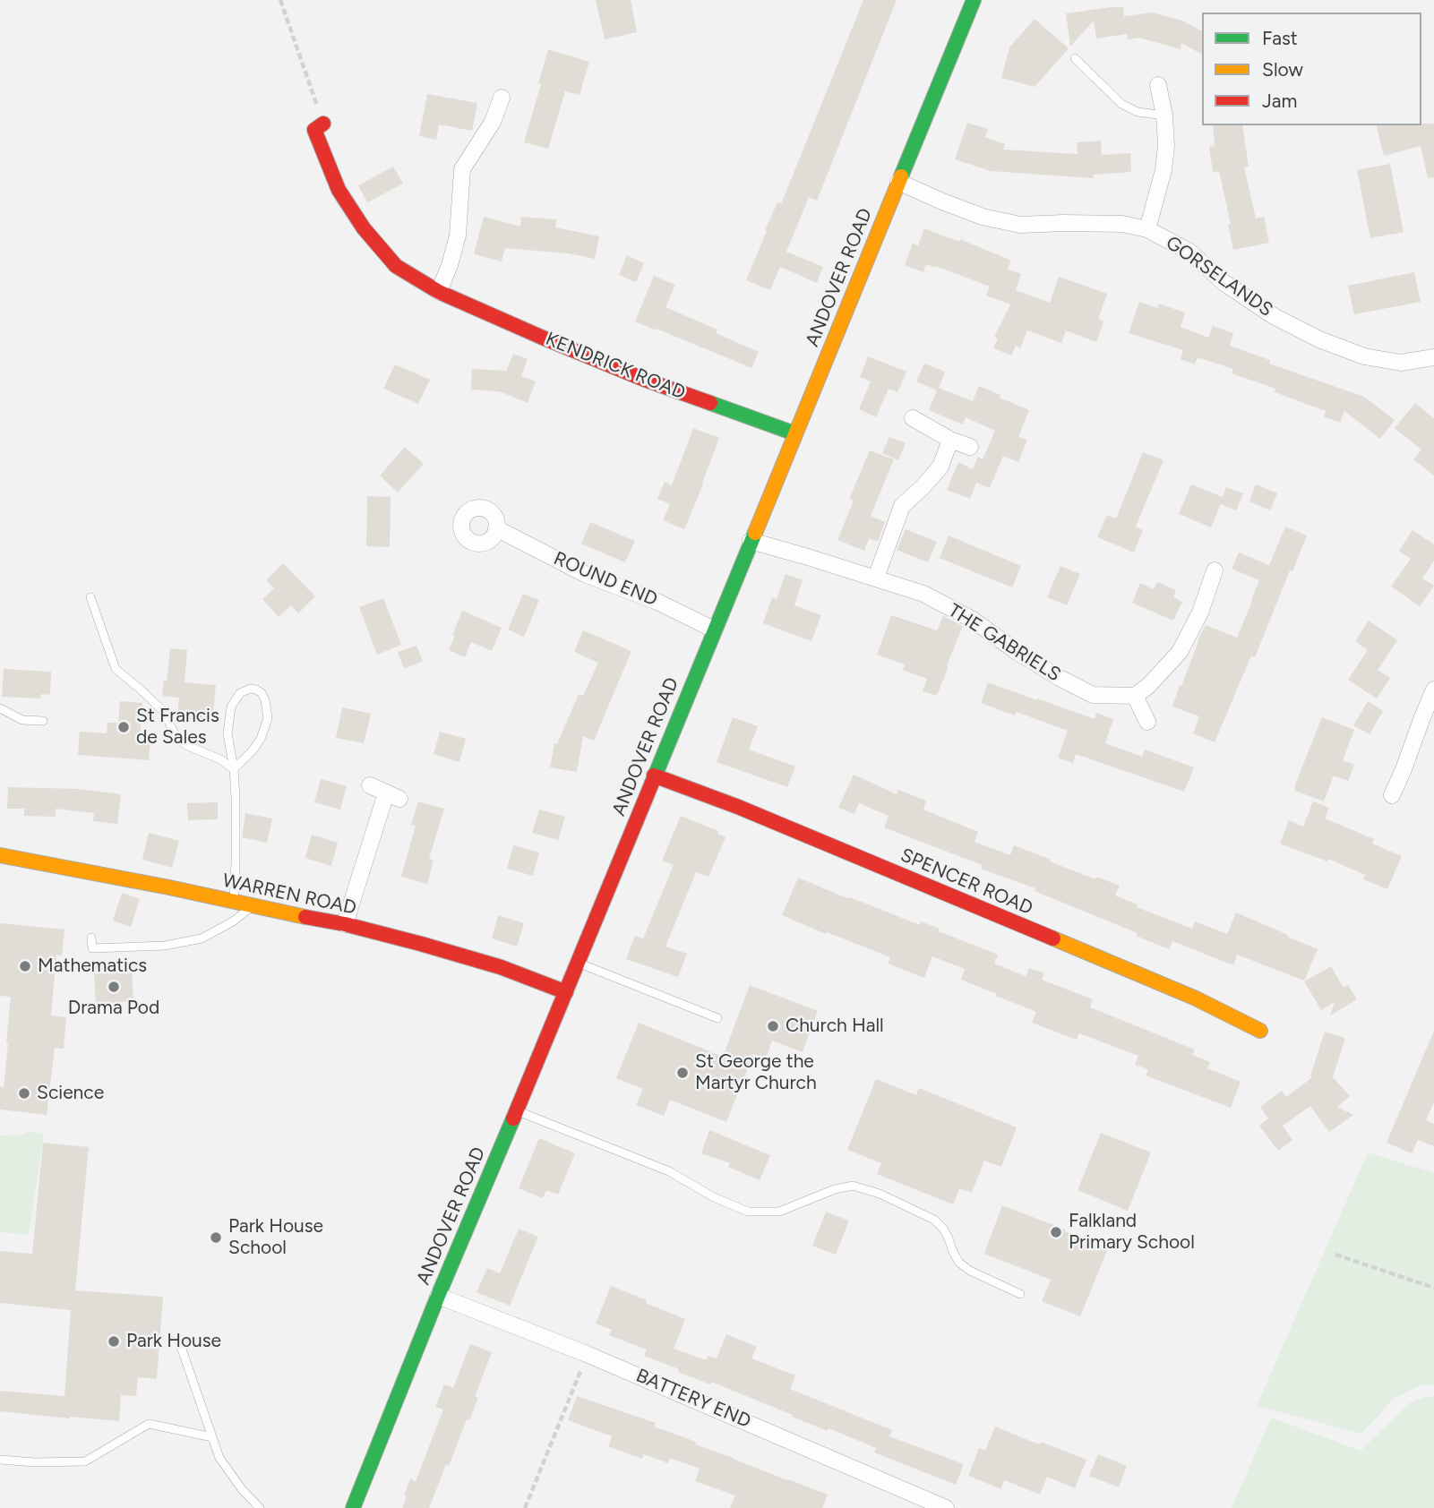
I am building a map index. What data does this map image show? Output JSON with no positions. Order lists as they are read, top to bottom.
{
  "streets": {
    "street": [
      "GORSELANDS",
      "ANDOVER ROAD",
      "KENDRICK ROAD",
      "ROUND END",
      "THE GABRIELS",
      "SPENCER ROAD",
      "WARREN ROAD",
      "BATTERY END"
    ]
  },
  "crossings": [
    ["GORSELANDS", "ANDOVER ROAD"],
    ["ANDOVER ROAD", "KENDRICK ROAD"],
    ["ANDOVER ROAD", "ROUND END"],
    ["ANDOVER ROAD", "THE GABRIELS"],
    ["ANDOVER ROAD", "SPENCER ROAD"],
    ["ANDOVER ROAD", "WARREN ROAD"],
    ["ANDOVER ROAD", "BATTERY END"]
  ],
  "places": [
    "St Francis de Sales",
    "Mathematics",
    "Drama Pod",
    "Church Hall",
    "St George the Martyr Church",
    "Science",
    "Falkland Primary School",
    "Park House School",
    "Park House"
  ],
  "legend": ["Fast", "Slow", "Jam"]
}
